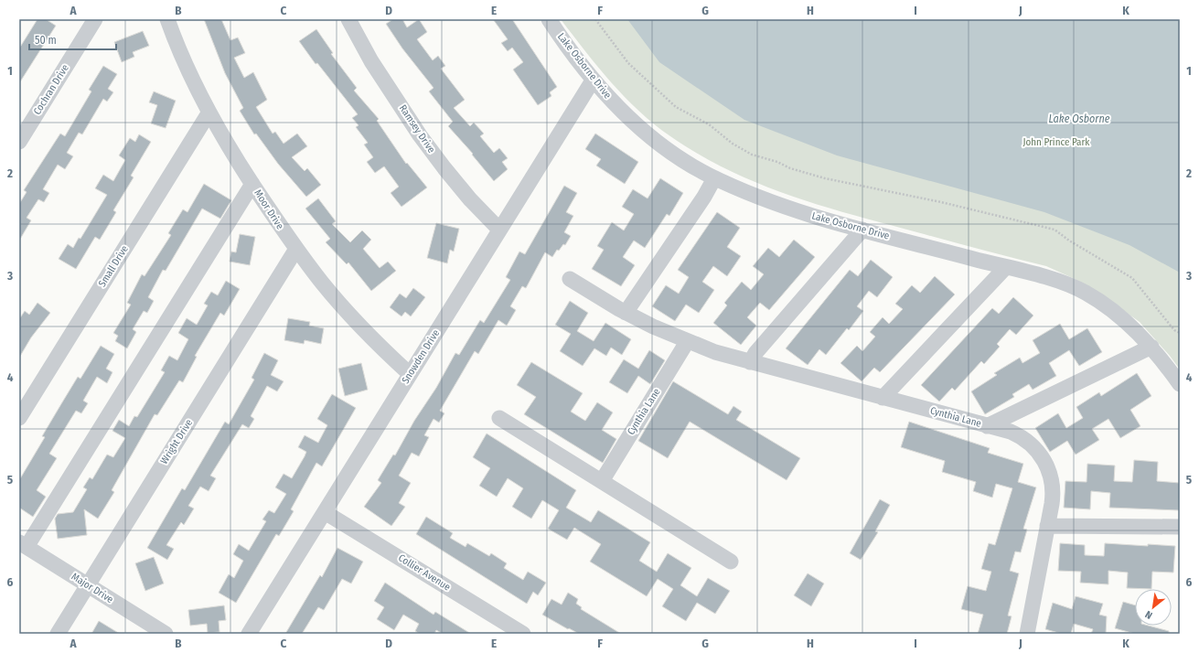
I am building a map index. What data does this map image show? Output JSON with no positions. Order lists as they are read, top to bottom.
{
  "streets": {
    "street": [
      "Lake Osborne Drive",
      "Cochran Drive",
      "Ramsey Drive",
      "Moor Drive",
      "Small Drive",
      "Snowden Drive",
      "Cynthia Lane",
      "Wright Drive",
      "Collier Avenue",
      "Major Drive"
    ]
  },
  "crossings": [
    ["Lake Osborne Drive", "Snowden Drive"],
    ["Ramsey Drive", "Snowden Drive"],
    ["Moor Drive", "Small Drive"],
    ["Moor Drive", "Snowden Drive"],
    ["Moor Drive", "Wright Drive"],
    ["Snowden Drive", "Collier Avenue"],
    ["Wright Drive", "Major Drive"]
  ],
  "water": ["Lake Osborne"],
  "parks": ["John Prince Park"],
  "scale_bar": "50 m",
  "north": "bottom left",
  "grid": {
    "columns": [
      "A",
      "B",
      "C",
      "D",
      "E",
      "F",
      "G",
      "H",
      "I",
      "J",
      "K"
    ],
    "rows": [
      "1",
      "2",
      "3",
      "4",
      "5",
      "6"
    ]
  }
}
